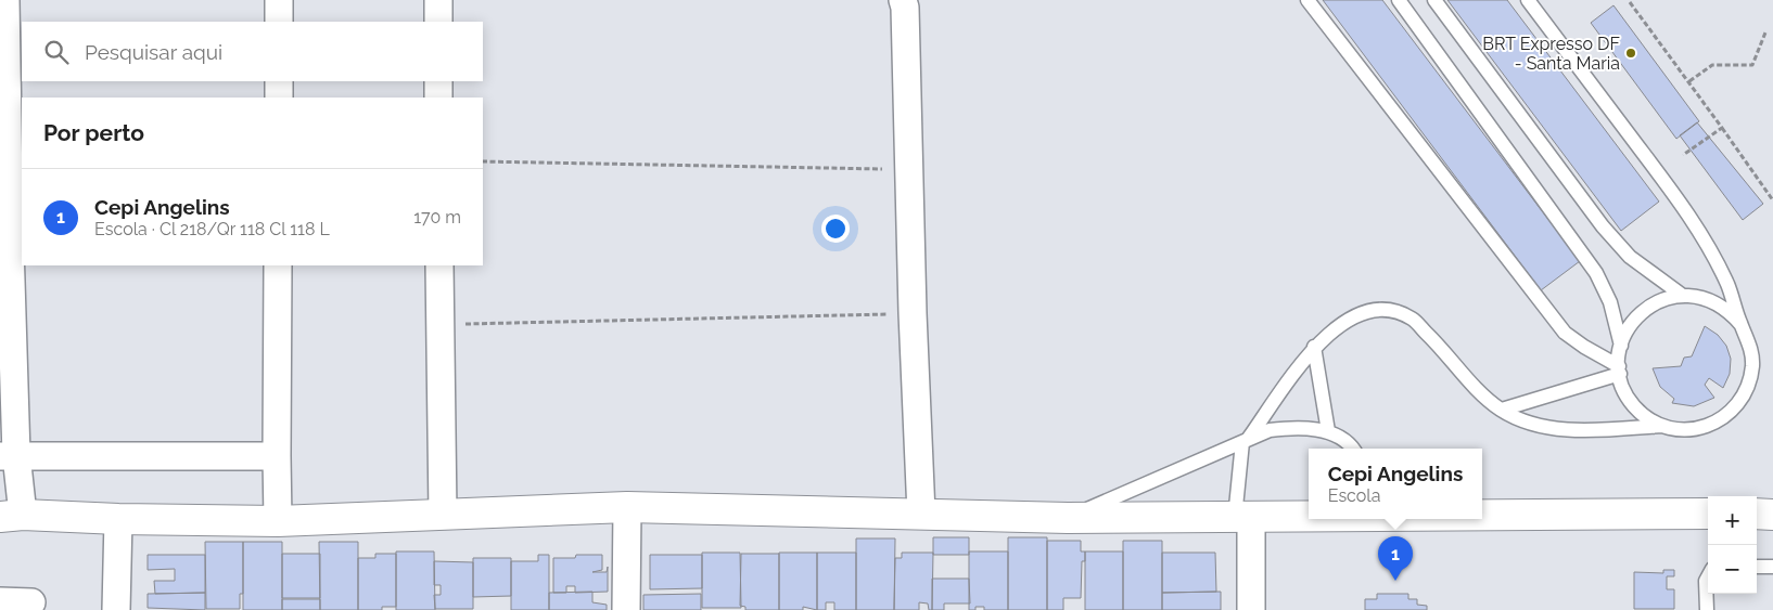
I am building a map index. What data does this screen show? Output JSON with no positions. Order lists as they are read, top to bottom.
{
  "places": ["BRT Expresso DF - Santa Maria"],
  "page": {
    "search": "Pesquisar aqui",
    "heading": "Por perto",
    "list": [
      {
        "mark": "1",
        "name": "Cepi Angelins",
        "note": "Escola · Cl 218/Qr 118 Cl 118 L",
        "value": "170 m"
      }
    ],
    "popup": ["Cepi Angelins", "Escola"],
    "map_buttons": ["+", "−"],
    "pins": "1"
  }
}
